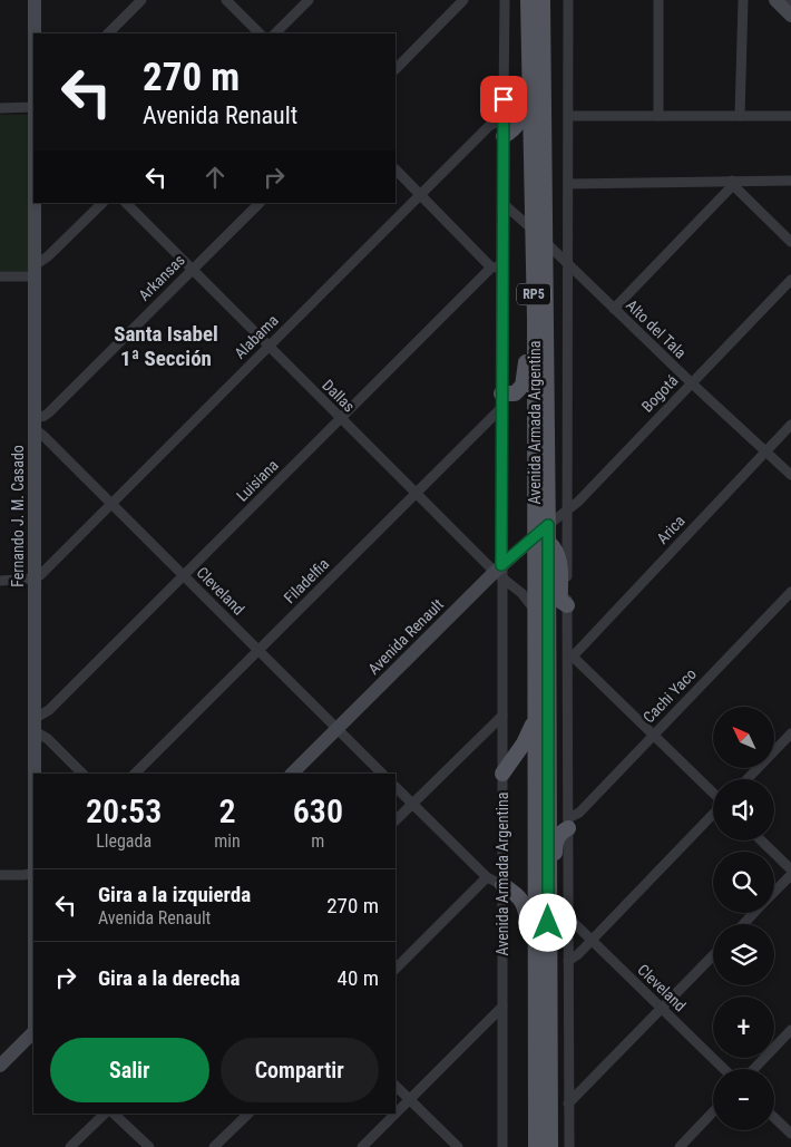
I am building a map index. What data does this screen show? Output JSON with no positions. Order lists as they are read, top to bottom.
{
  "streets": {
    "main road": ["RP5", "Avenida Armada Argentina"],
    "street": [
      "Arkansas",
      "Alto del Tala",
      "Alabama",
      "Bogotá",
      "Dallas",
      "Luisiana",
      "Fernando J. M. Casado",
      "Arica",
      "Filadelfia",
      "Cleveland",
      "Avenida Renault",
      "Cachi Yaco"
    ]
  },
  "crossings": [
    ["Arkansas", "Dallas"],
    ["Arkansas", "Fernando J. M. Casado"],
    ["Arkansas", "Cleveland"],
    ["Alto del Tala", "Bogotá"],
    ["Alto del Tala", "Avenida Armada Argentina"],
    ["Alto del Tala", "Arica"],
    ["Alabama", "Dallas"],
    ["Alabama", "Avenida Armada Argentina"],
    ["Alabama", "Fernando J. M. Casado"],
    ["Alabama", "Cleveland"],
    ["Bogotá", "Avenida Armada Argentina"],
    ["Dallas", "Avenida Armada Argentina"],
    ["Dallas", "Luisiana"],
    ["Dallas", "Filadelfia"],
    ["Dallas", "Avenida Renault"],
    ["Avenida Armada Argentina", "Filadelfia"],
    ["Avenida Armada Argentina", "Avenida Renault"],
    ["Luisiana", "Fernando J. M. Casado"],
    ["Luisiana", "Cleveland"],
    ["Fernando J. M. Casado", "Cleveland"],
    ["Filadelfia", "Cleveland"],
    ["Cleveland", "Avenida Renault"]
  ],
  "districts": ["Santa Isabel 1ª Sección"],
  "north": "top left",
  "page": {
    "turn": ["270 m", "Avenida Renault"],
    "map_buttons": ["+", "−"],
    "eta": [
      "20:53",
      "Llegada",
      "2",
      "min",
      "630",
      "m"
    ],
    "list": [
      {
        "name": "Gira a la izquierda",
        "note": "Avenida Renault",
        "value": "270 m"
      },
      {
        "name": "Gira a la derecha",
        "value": "40 m"
      }
    ],
    "buttons": ["Salir", "Compartir"]
  }
}
